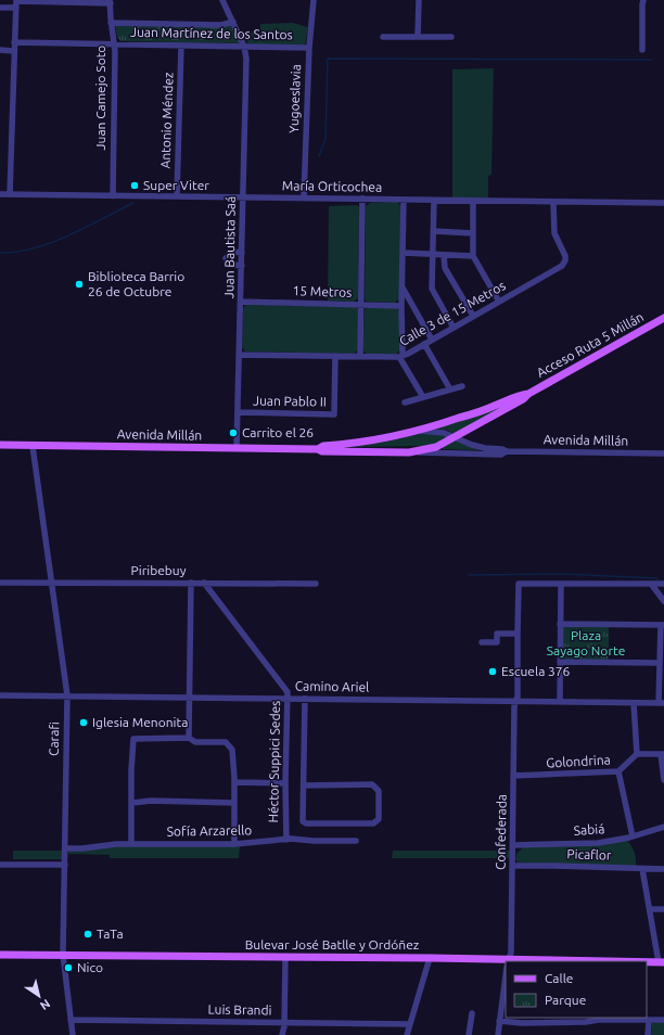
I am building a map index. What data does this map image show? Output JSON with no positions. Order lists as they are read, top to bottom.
{
  "streets": {
    "main road": ["Acceso Ruta 5 Millán", "Avenida Millán", "Bulevar José Batlle y Ordóñez"],
    "street": [
      "Juan Martínez de los Santos",
      "Juan Camejo Soto",
      "Yugoeslavia",
      "Antonio Méndez",
      "María Orticochea",
      "Juan Bautista Saá",
      "15 Metros",
      "Calle 3 de 15 Metros",
      "Juan Pablo II",
      "Piribebuy",
      "Camino Ariel",
      "Carafi",
      "Héctor Suppici Sedes",
      "Golondrina",
      "Sabiá",
      "Sofía Arzarello",
      "Confederada",
      "Picaflor",
      "Luis Brandi"
    ]
  },
  "crossings": [
    ["Juan Martínez de los Santos", "Juan Camejo Soto"],
    ["Juan Martínez de los Santos", "Yugoeslavia"],
    ["Juan Martínez de los Santos", "Antonio Méndez"],
    ["Juan Martínez de los Santos", "Juan Bautista Saá"],
    ["Juan Camejo Soto", "María Orticochea"],
    ["Yugoeslavia", "María Orticochea"],
    ["Antonio Méndez", "María Orticochea"],
    ["María Orticochea", "Juan Bautista Saá"],
    ["María Orticochea", "Calle 3 de 15 Metros"],
    ["Juan Bautista Saá", "15 Metros"],
    ["Juan Bautista Saá", "Calle 3 de 15 Metros"],
    ["Juan Bautista Saá", "Juan Pablo II"],
    ["Juan Bautista Saá", "Avenida Millán"],
    ["Calle 3 de 15 Metros", "Juan Pablo II"],
    ["Acceso Ruta 5 Millán", "Avenida Millán"],
    ["Avenida Millán", "Carafi"],
    ["Piribebuy", "Carafi"],
    ["Piribebuy", "Héctor Suppici Sedes"],
    ["Camino Ariel", "Carafi"],
    ["Camino Ariel", "Héctor Suppici Sedes"],
    ["Camino Ariel", "Confederada"],
    ["Carafi", "Sofía Arzarello"],
    ["Carafi", "Bulevar José Batlle y Ordóñez"],
    ["Carafi", "Luis Brandi"],
    ["Héctor Suppici Sedes", "Sofía Arzarello"],
    ["Golondrina", "Confederada"],
    ["Sabiá", "Confederada"],
    ["Confederada", "Picaflor"]
  ],
  "parks": ["Plaza Sayago Norte"],
  "places": [
    "Super Viter",
    "Biblioteca Barrio 26 de Octubre",
    "Carrito el 26",
    "Escuela 376",
    "Iglesia Menonita",
    "TaTa",
    "Nico"
  ],
  "legend": ["Calle", "Parque"],
  "north": "bottom right"
}
